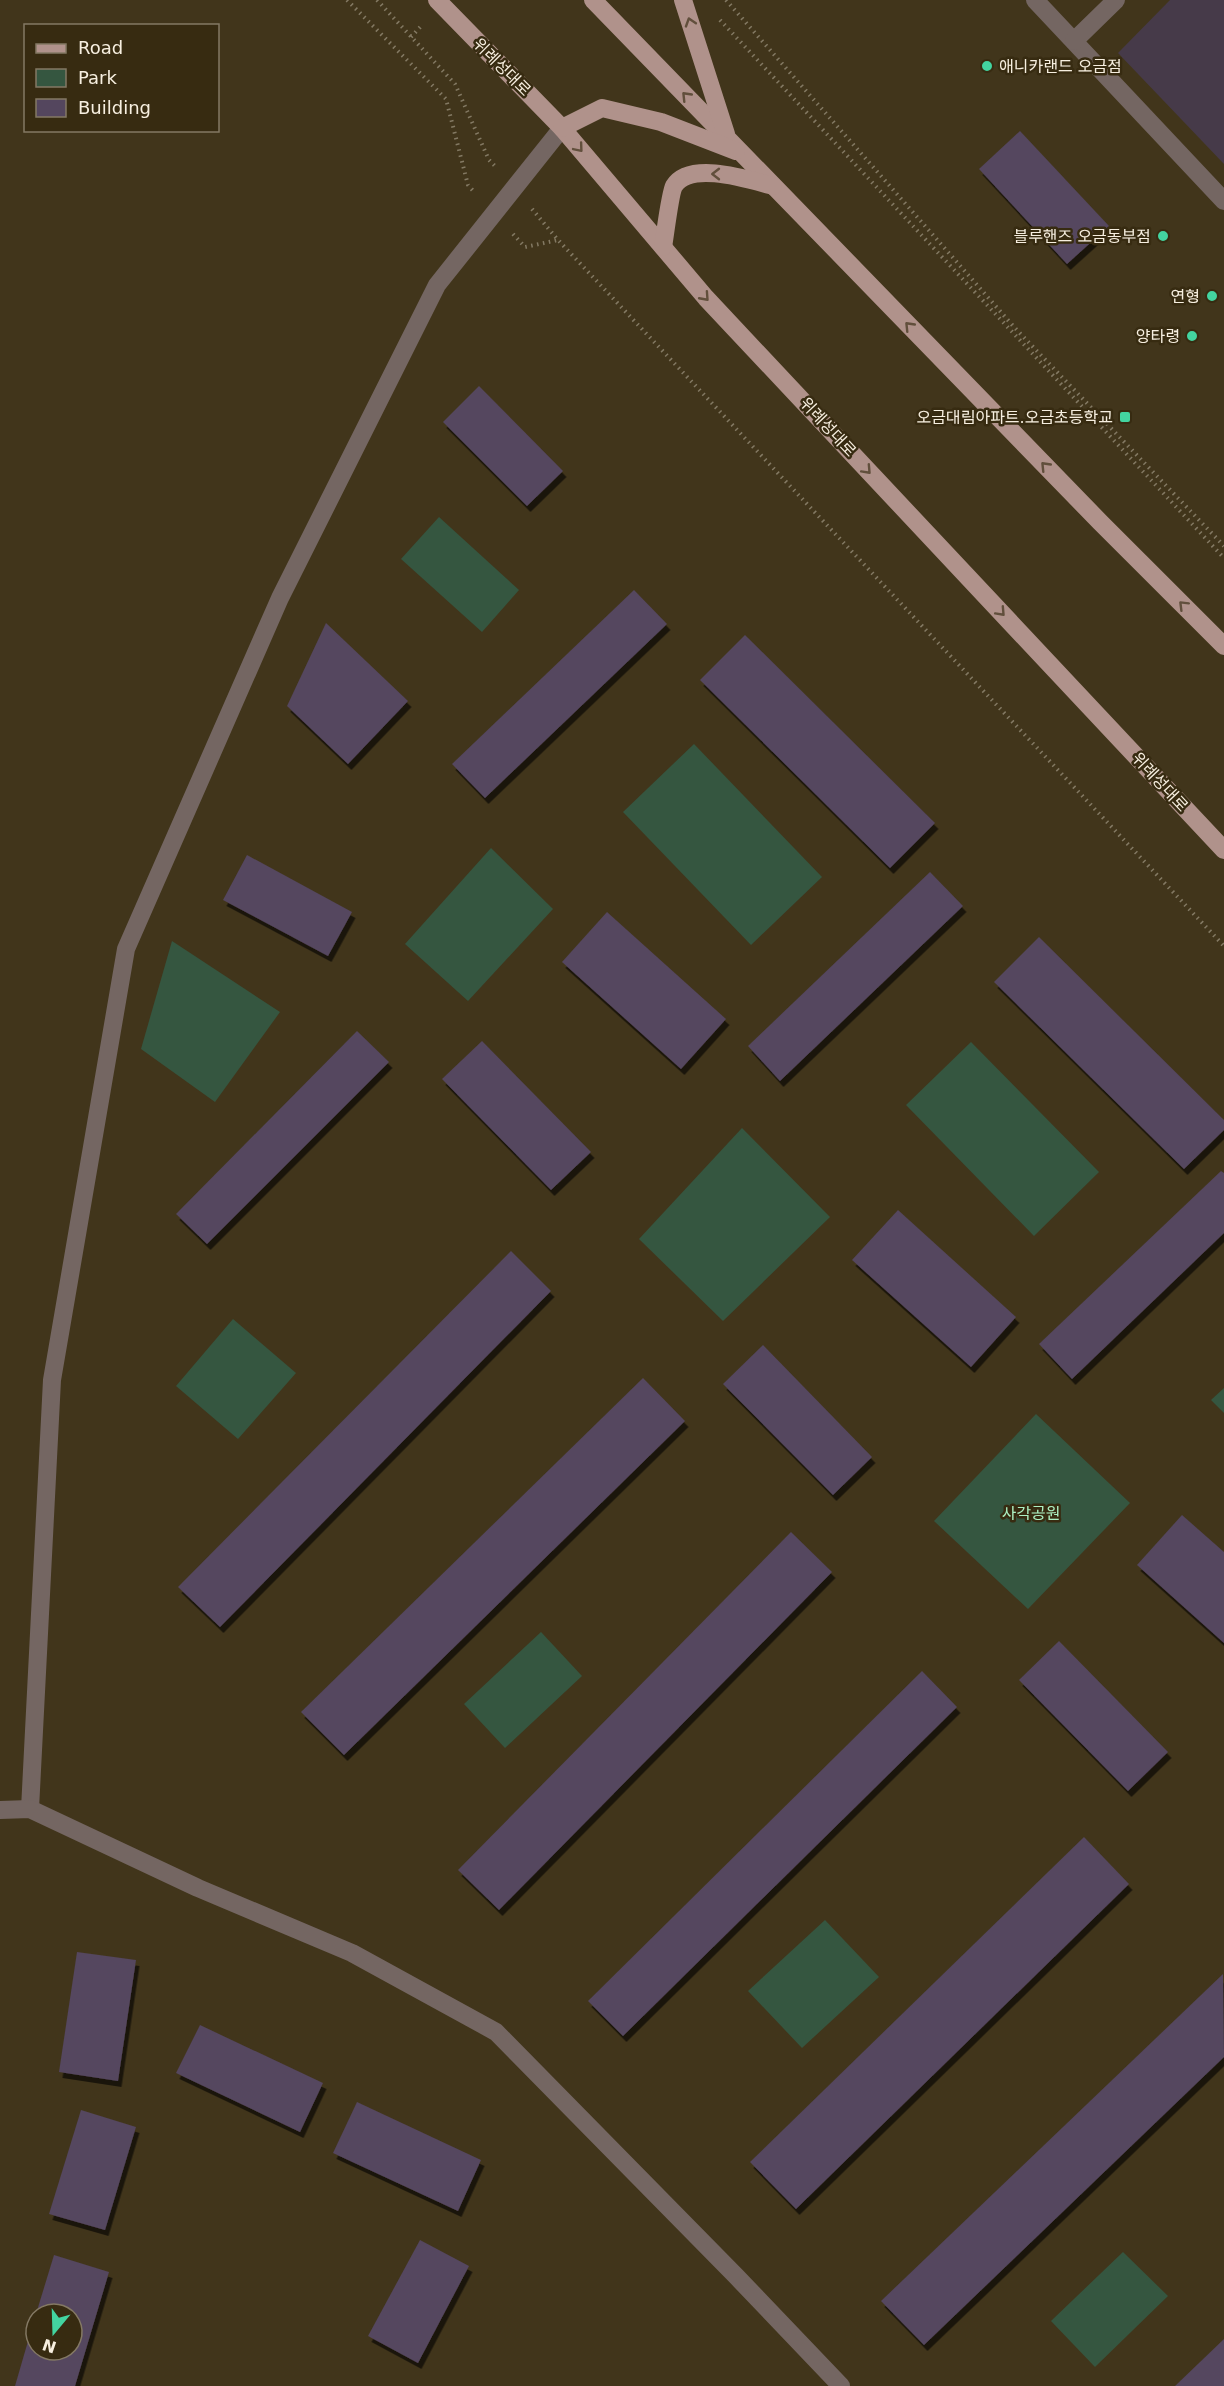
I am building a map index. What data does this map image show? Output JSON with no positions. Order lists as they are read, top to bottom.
{
  "streets": {
    "main road": ["위례성대로"]
  },
  "parks": ["사각공원"],
  "places": {
    "other": [
      "애니카랜드 오금점",
      "블루핸즈 오금동부점",
      "연형",
      "양타령"
    ],
    "transit": ["오금대림아파트.오금초등학교"]
  },
  "legend": ["Road", "Park", "Building"],
  "north": "bottom"
}
